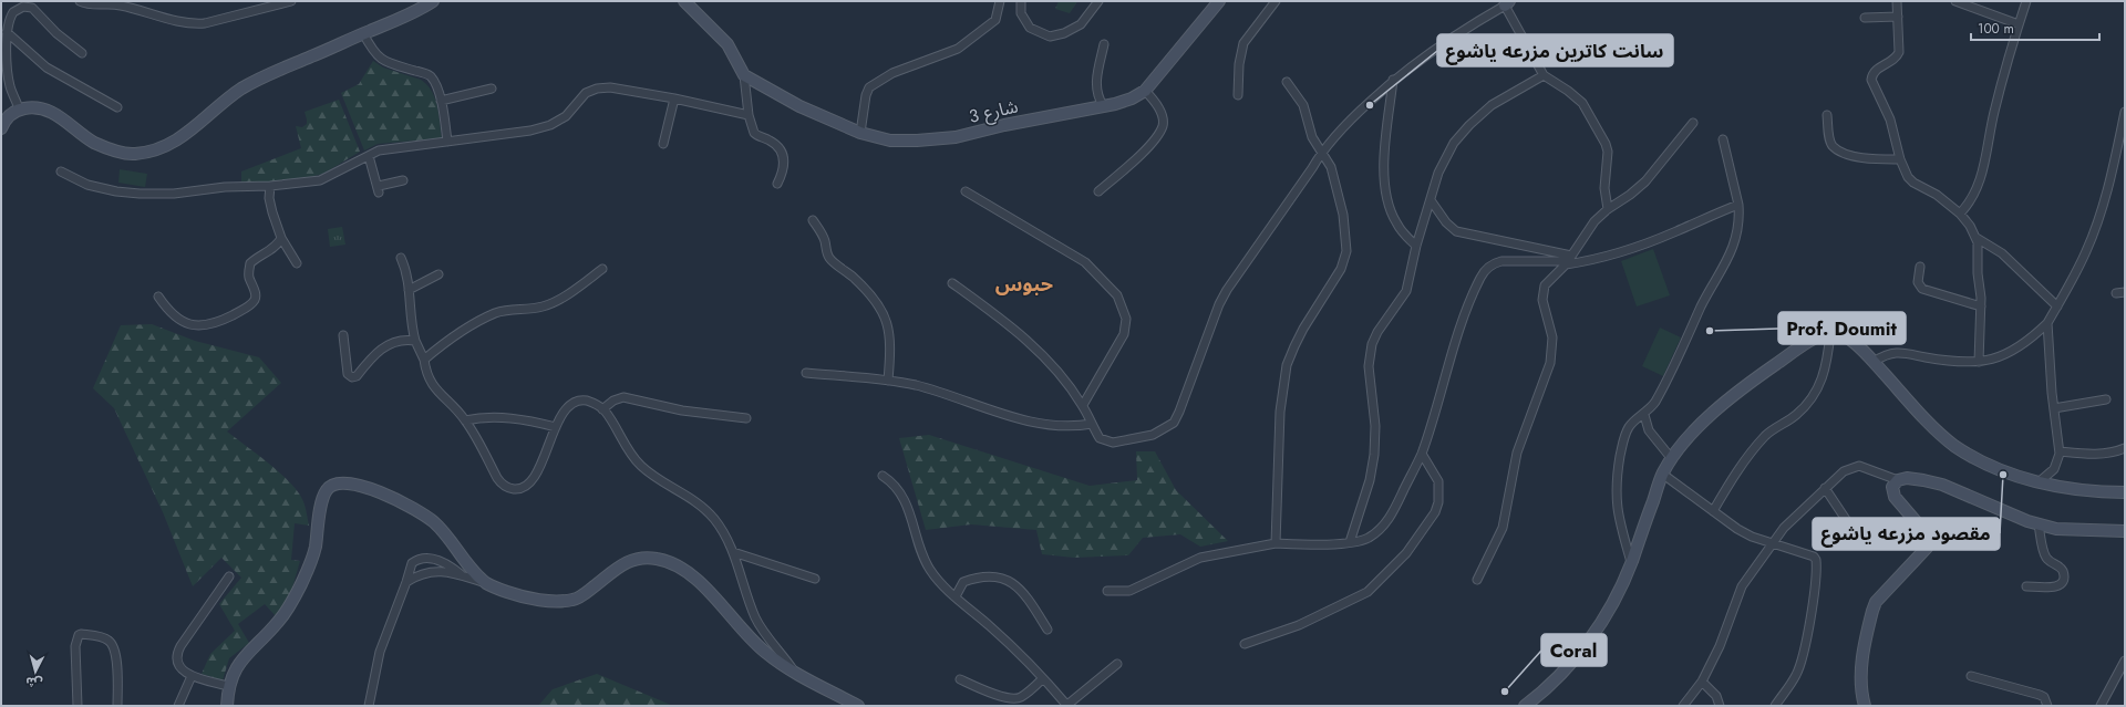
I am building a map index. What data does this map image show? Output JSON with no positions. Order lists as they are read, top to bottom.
{
  "streets": {
    "street": ["شارع 3"]
  },
  "districts": ["حبوس"],
  "places": [
    "سانت كاترين مزرعه ياشوع",
    "Prof. Doumit",
    "مقصود مزرعه ياشوع",
    "Coral"
  ],
  "scale_bar": "100 m",
  "north": "bottom"
}
